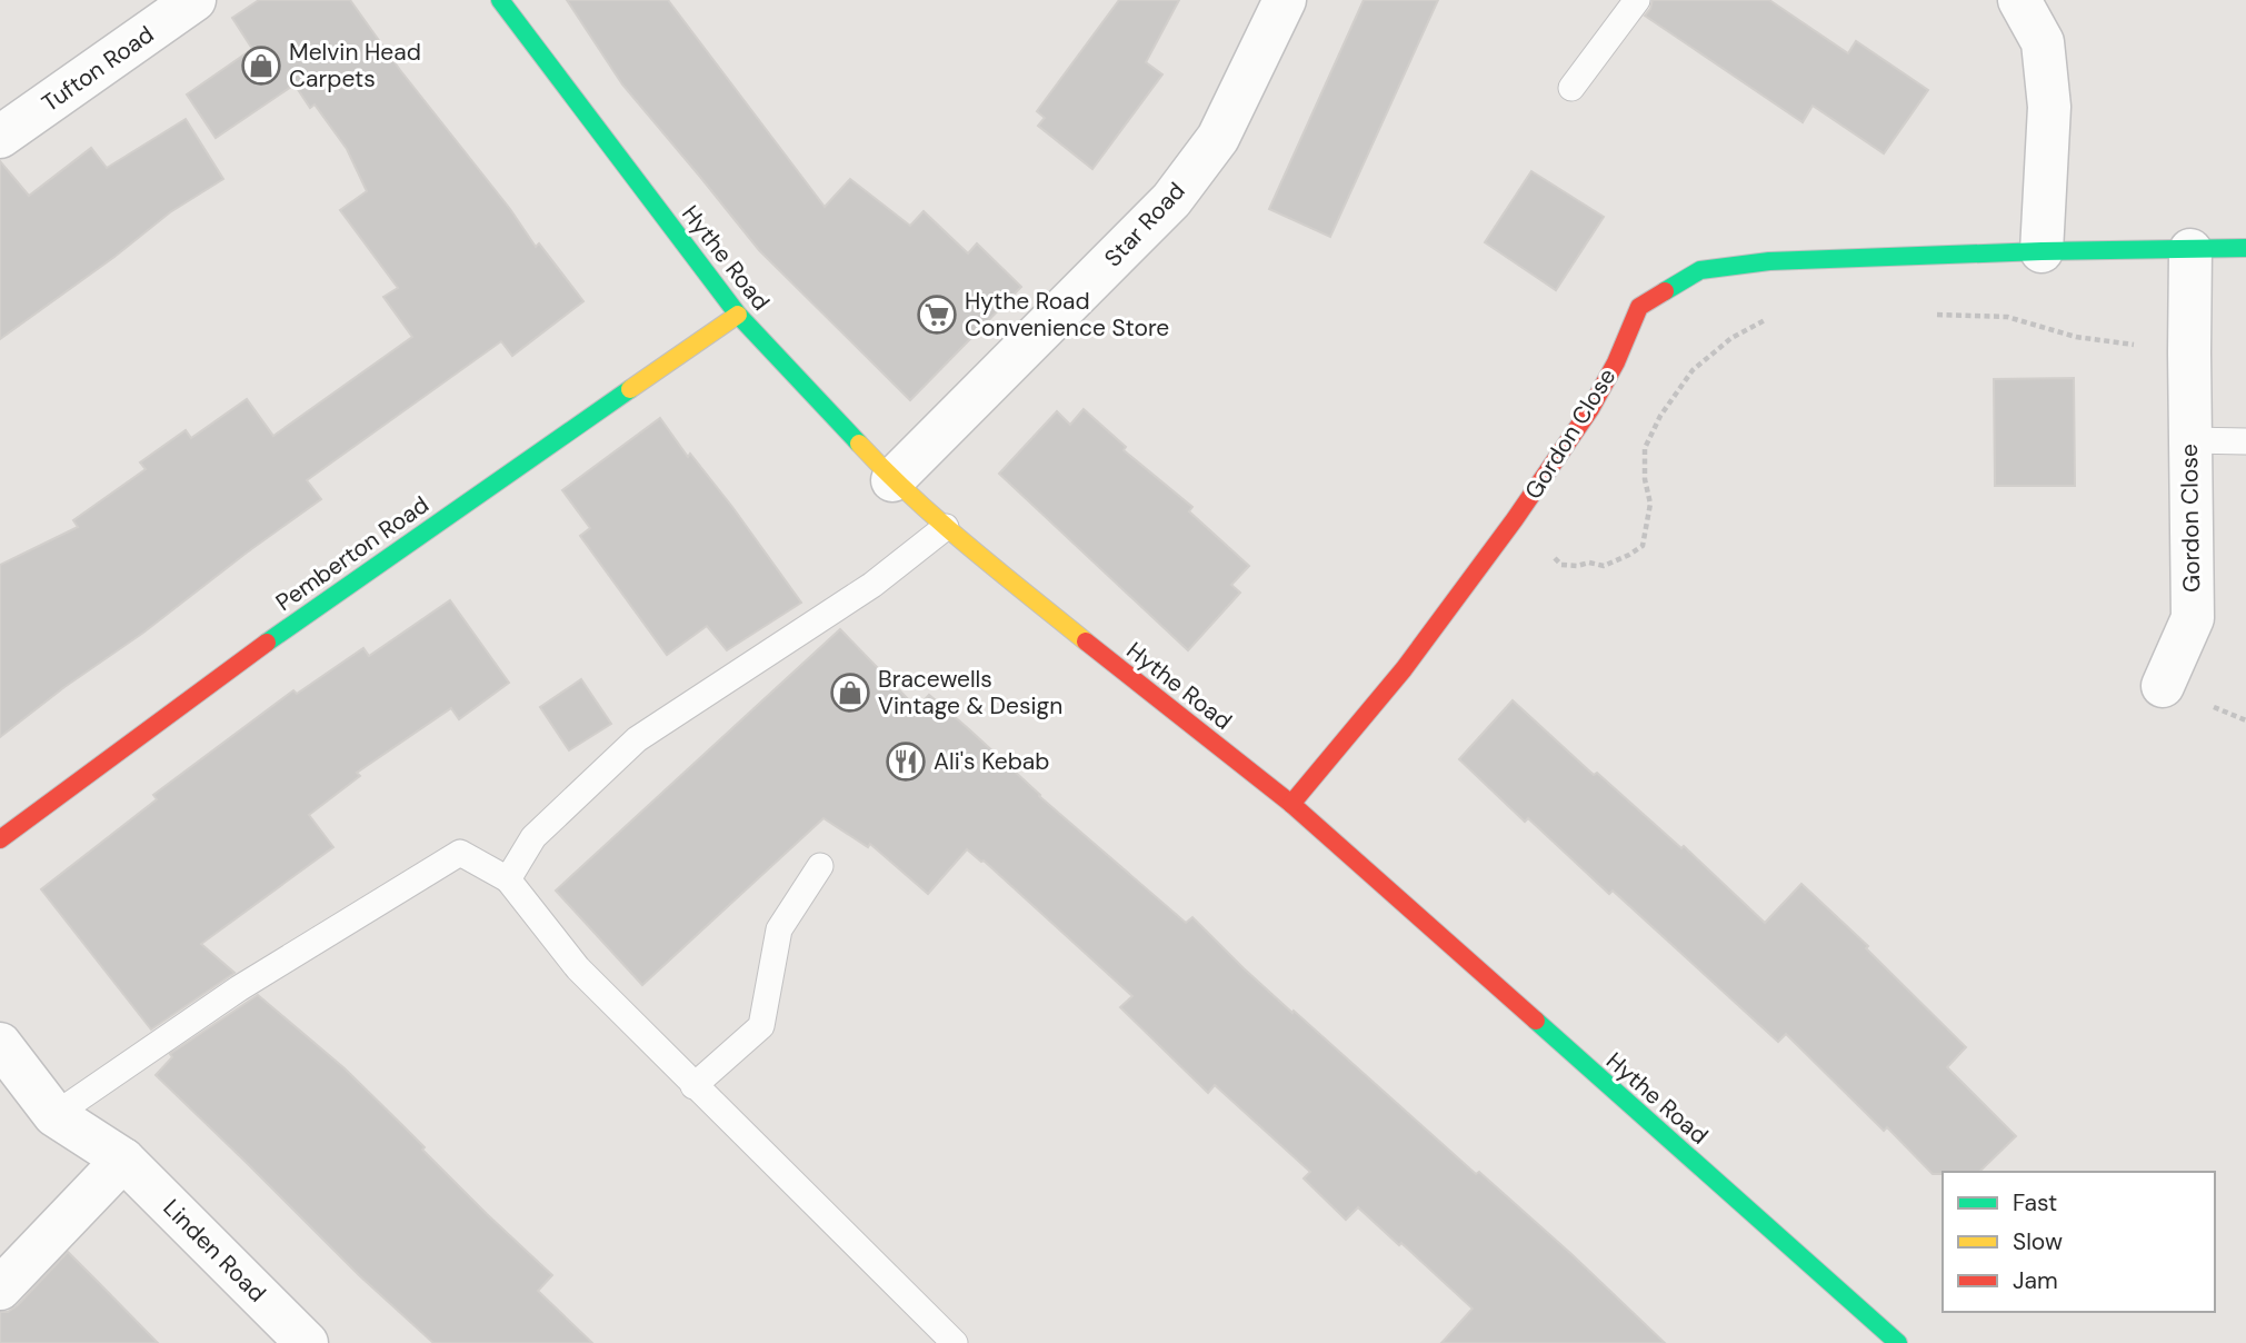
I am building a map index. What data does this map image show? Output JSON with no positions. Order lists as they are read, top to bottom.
{
  "streets": {
    "street": [
      "Tufton Road",
      "Star Road",
      "Hythe Road",
      "Gordon Close",
      "Pemberton Road",
      "Linden Road"
    ]
  },
  "crossings": [
    ["Star Road", "Hythe Road"],
    ["Hythe Road", "Gordon Close"],
    ["Hythe Road", "Pemberton Road"]
  ],
  "places": {
    "shop": ["Melvin Head Carpets", "Bracewells Vintage & Design"],
    "supermarket": ["Hythe Road Convenience Store"],
    "restaurant": ["Ali's Kebab"]
  },
  "legend": ["Fast", "Slow", "Jam"]
}
